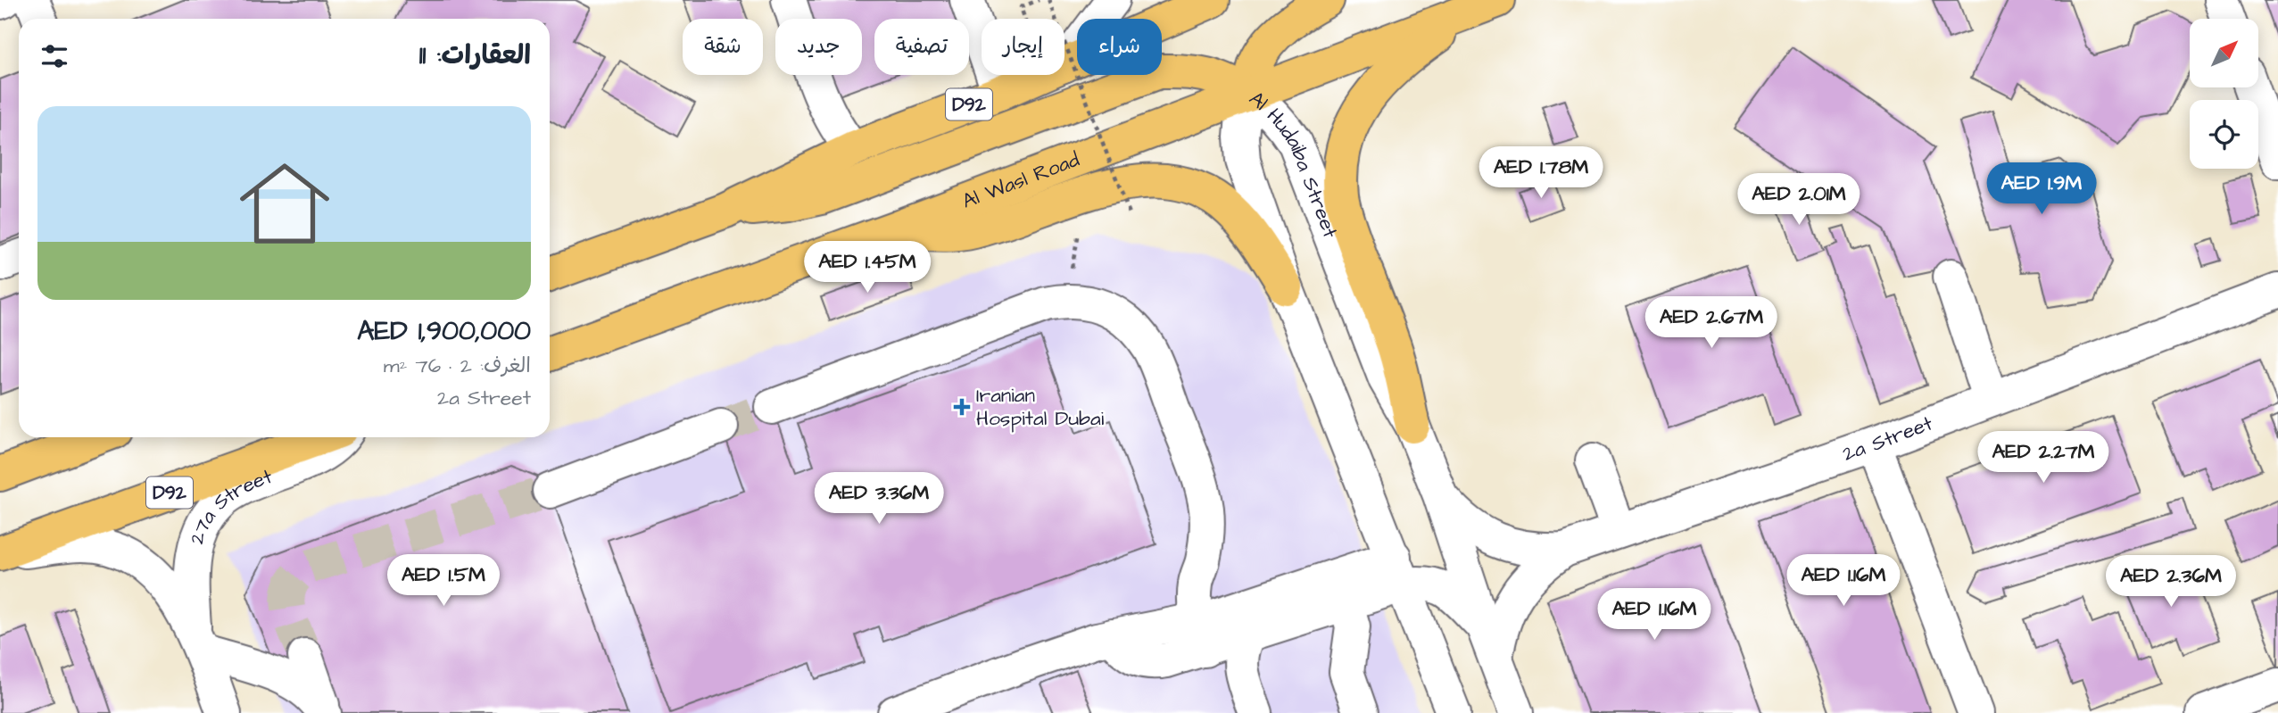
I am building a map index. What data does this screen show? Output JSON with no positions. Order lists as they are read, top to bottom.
{
  "streets": {
    "main road": ["D92", "Al Wasl Road"],
    "street": ["Al Hudaiba Street", "2a Street", "27a Street"]
  },
  "crossings": [
    ["D92", "27a Street"],
    ["Al Hudaiba Street", "Al Wasl Road"],
    ["Al Hudaiba Street", "2a Street"]
  ],
  "places": {
    "health": ["Iranian Hospital Dubai"]
  },
  "north": "top right",
  "page": {
    "chip": [
      "شراء",
      "إيجار",
      "تصفية",
      "جديد",
      "شقة"
    ],
    "heading": "العقارات: 11",
    "list": [
      {
        "name": "AED 1,900,000",
        "note": "الغرف: 2 · 76 m² · 2a Street"
      }
    ],
    "price": [
      "AED 1.78M",
      "AED 1.9M",
      "AED 2.01M",
      "AED 1.45M",
      "AED 2.67M",
      "AED 2.27M",
      "AED 3.36M",
      "AED 1.5M",
      "AED 1.16M",
      "AED 2.36M",
      "AED 1.16M"
    ]
  }
}
